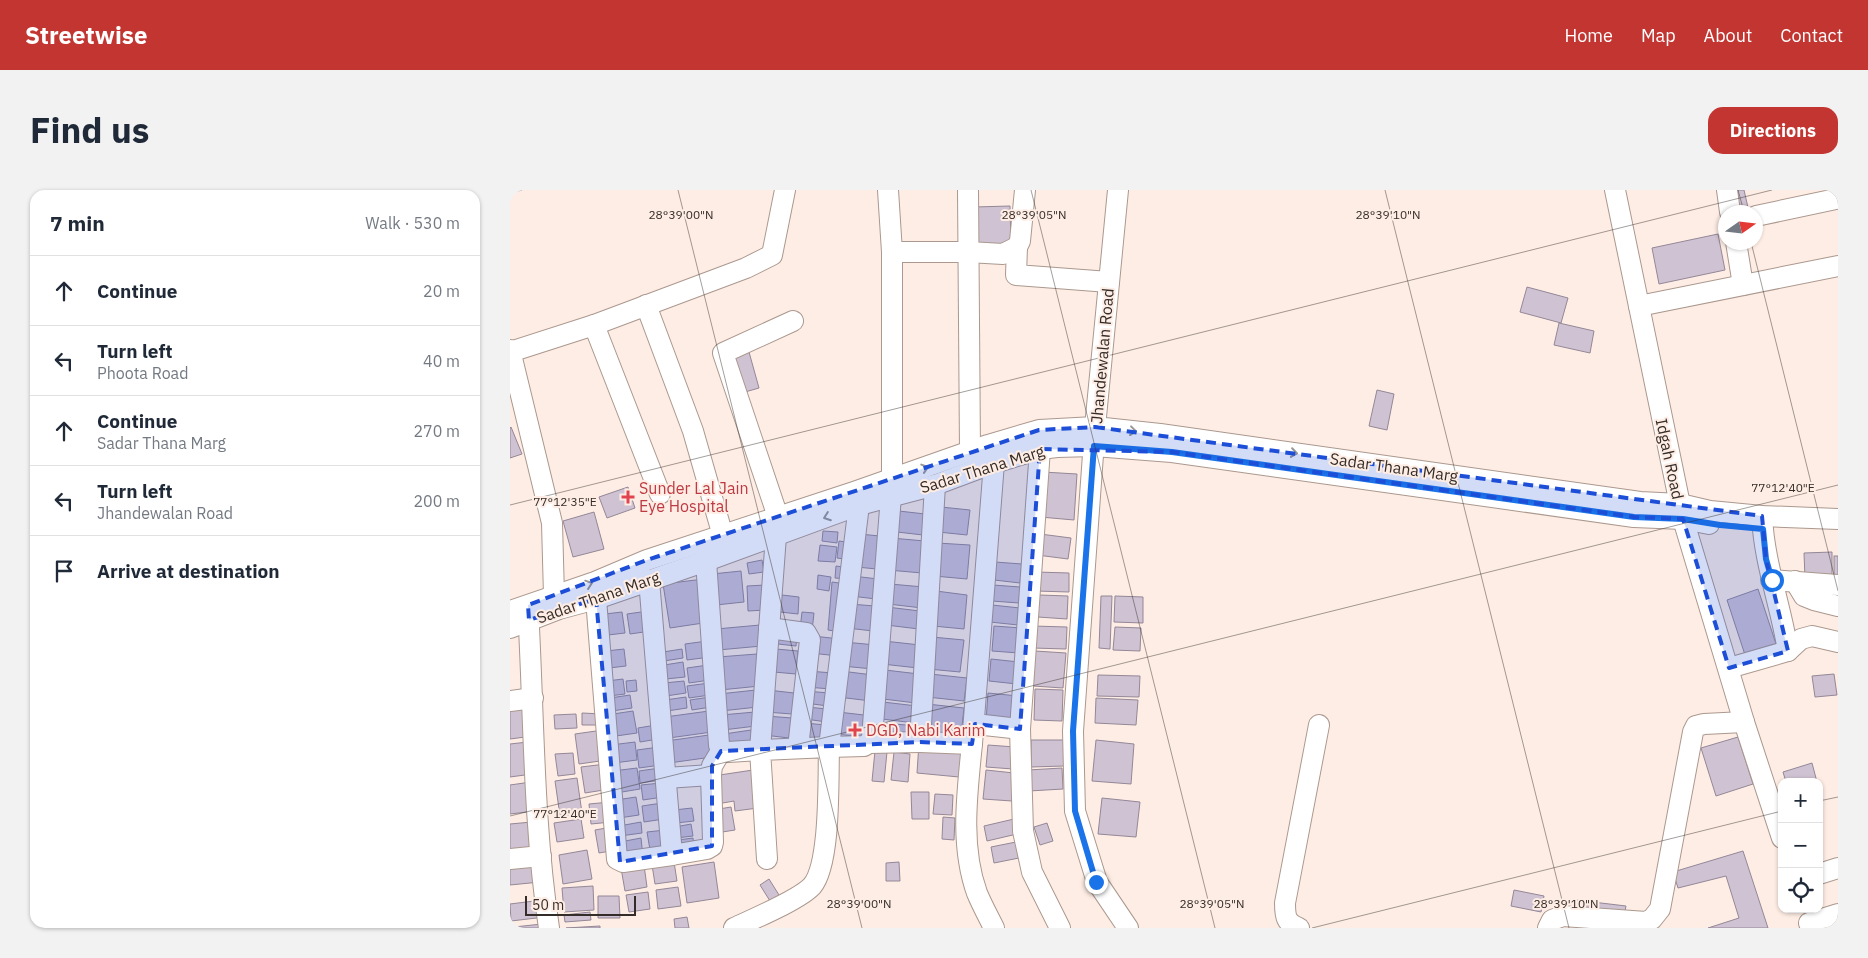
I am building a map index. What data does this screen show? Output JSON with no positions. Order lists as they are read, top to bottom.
{
  "streets": {
    "street": ["Jhandewalan Road", "Idgah Road", "Sadar Thana Marg"]
  },
  "crossings": [
    ["Jhandewalan Road", "Sadar Thana Marg"],
    ["Idgah Road", "Sadar Thana Marg"]
  ],
  "places": {
    "health": ["Sunder Lal Jain Eye Hospital", "DGD, Nabi Karim"]
  },
  "scale_bar": "50 m",
  "north": "right",
  "page": {
    "header": "Streetwise",
    "nav": [
      "Home",
      "Map",
      "About",
      "Contact"
    ],
    "title": "Find us",
    "buttons": "Directions",
    "heading": ["7 min", "Walk · 530 m"],
    "list": [
      ["Continue", "20 m"],
      ["Turn left", "Phoota Road", "40 m"],
      ["Continue", "Sadar Thana Marg", "270 m"],
      ["Turn left", "Jhandewalan Road", "200 m"],
      "Arrive at destination"
    ],
    "map_buttons": ["+", "−"],
    "scale": "50 m"
  },
  "coordinates": [
    "28°39'00\"N",
    "28°39'05\"N",
    "28°39'10\"N",
    "77°12'40\"E",
    "77°12'35\"E"
  ]
}
